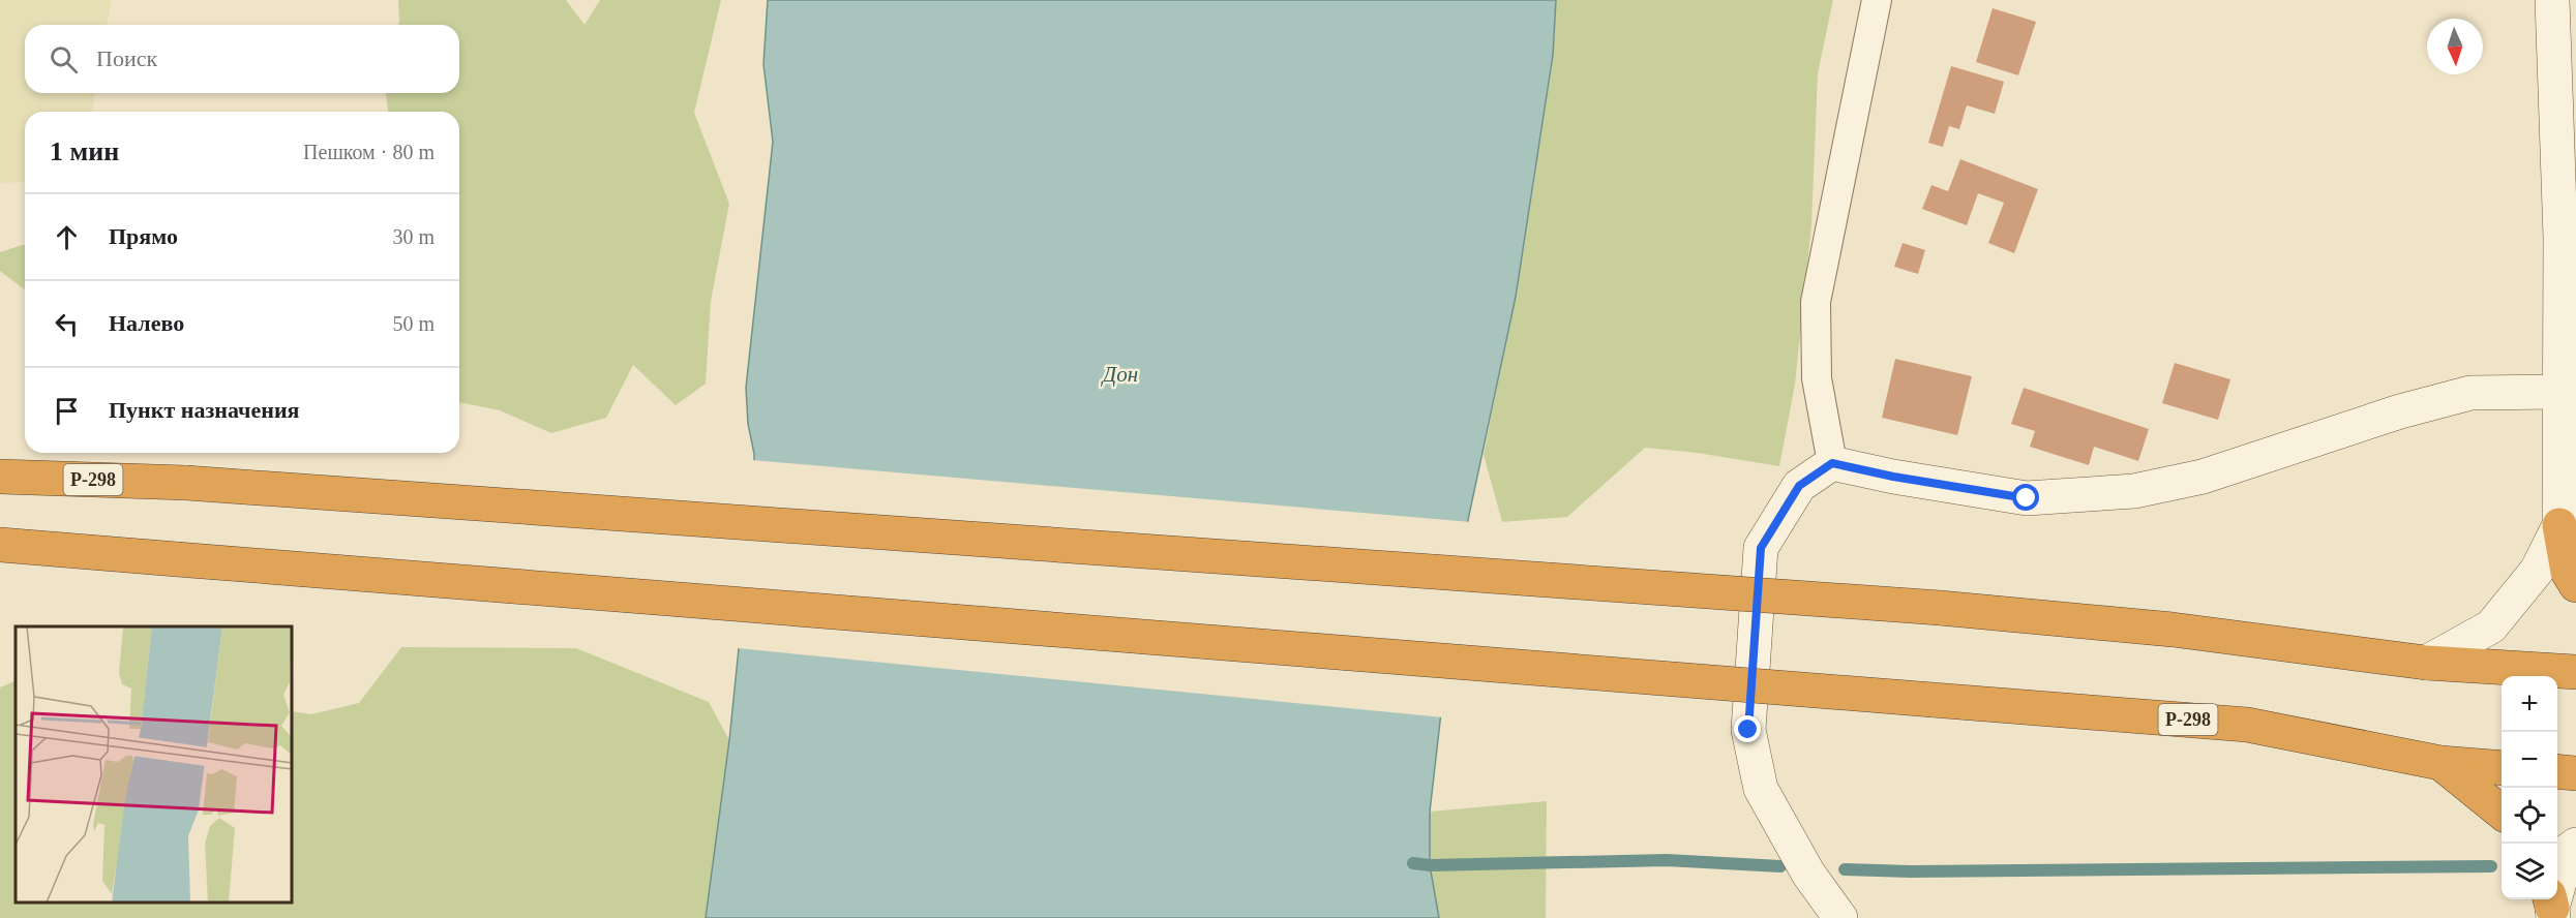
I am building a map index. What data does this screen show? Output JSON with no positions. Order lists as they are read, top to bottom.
{
  "streets": {
    "highway": ["Р-298"]
  },
  "water": ["Дон"],
  "north": "bottom",
  "page": {
    "search": "Поиск",
    "heading": ["1 мин", "Пешком · 80 m"],
    "list": [
      ["Прямо", "30 m"],
      ["Налево", "50 m"],
      "Пункт назначения"
    ],
    "map_buttons": ["+", "−"]
  }
}
